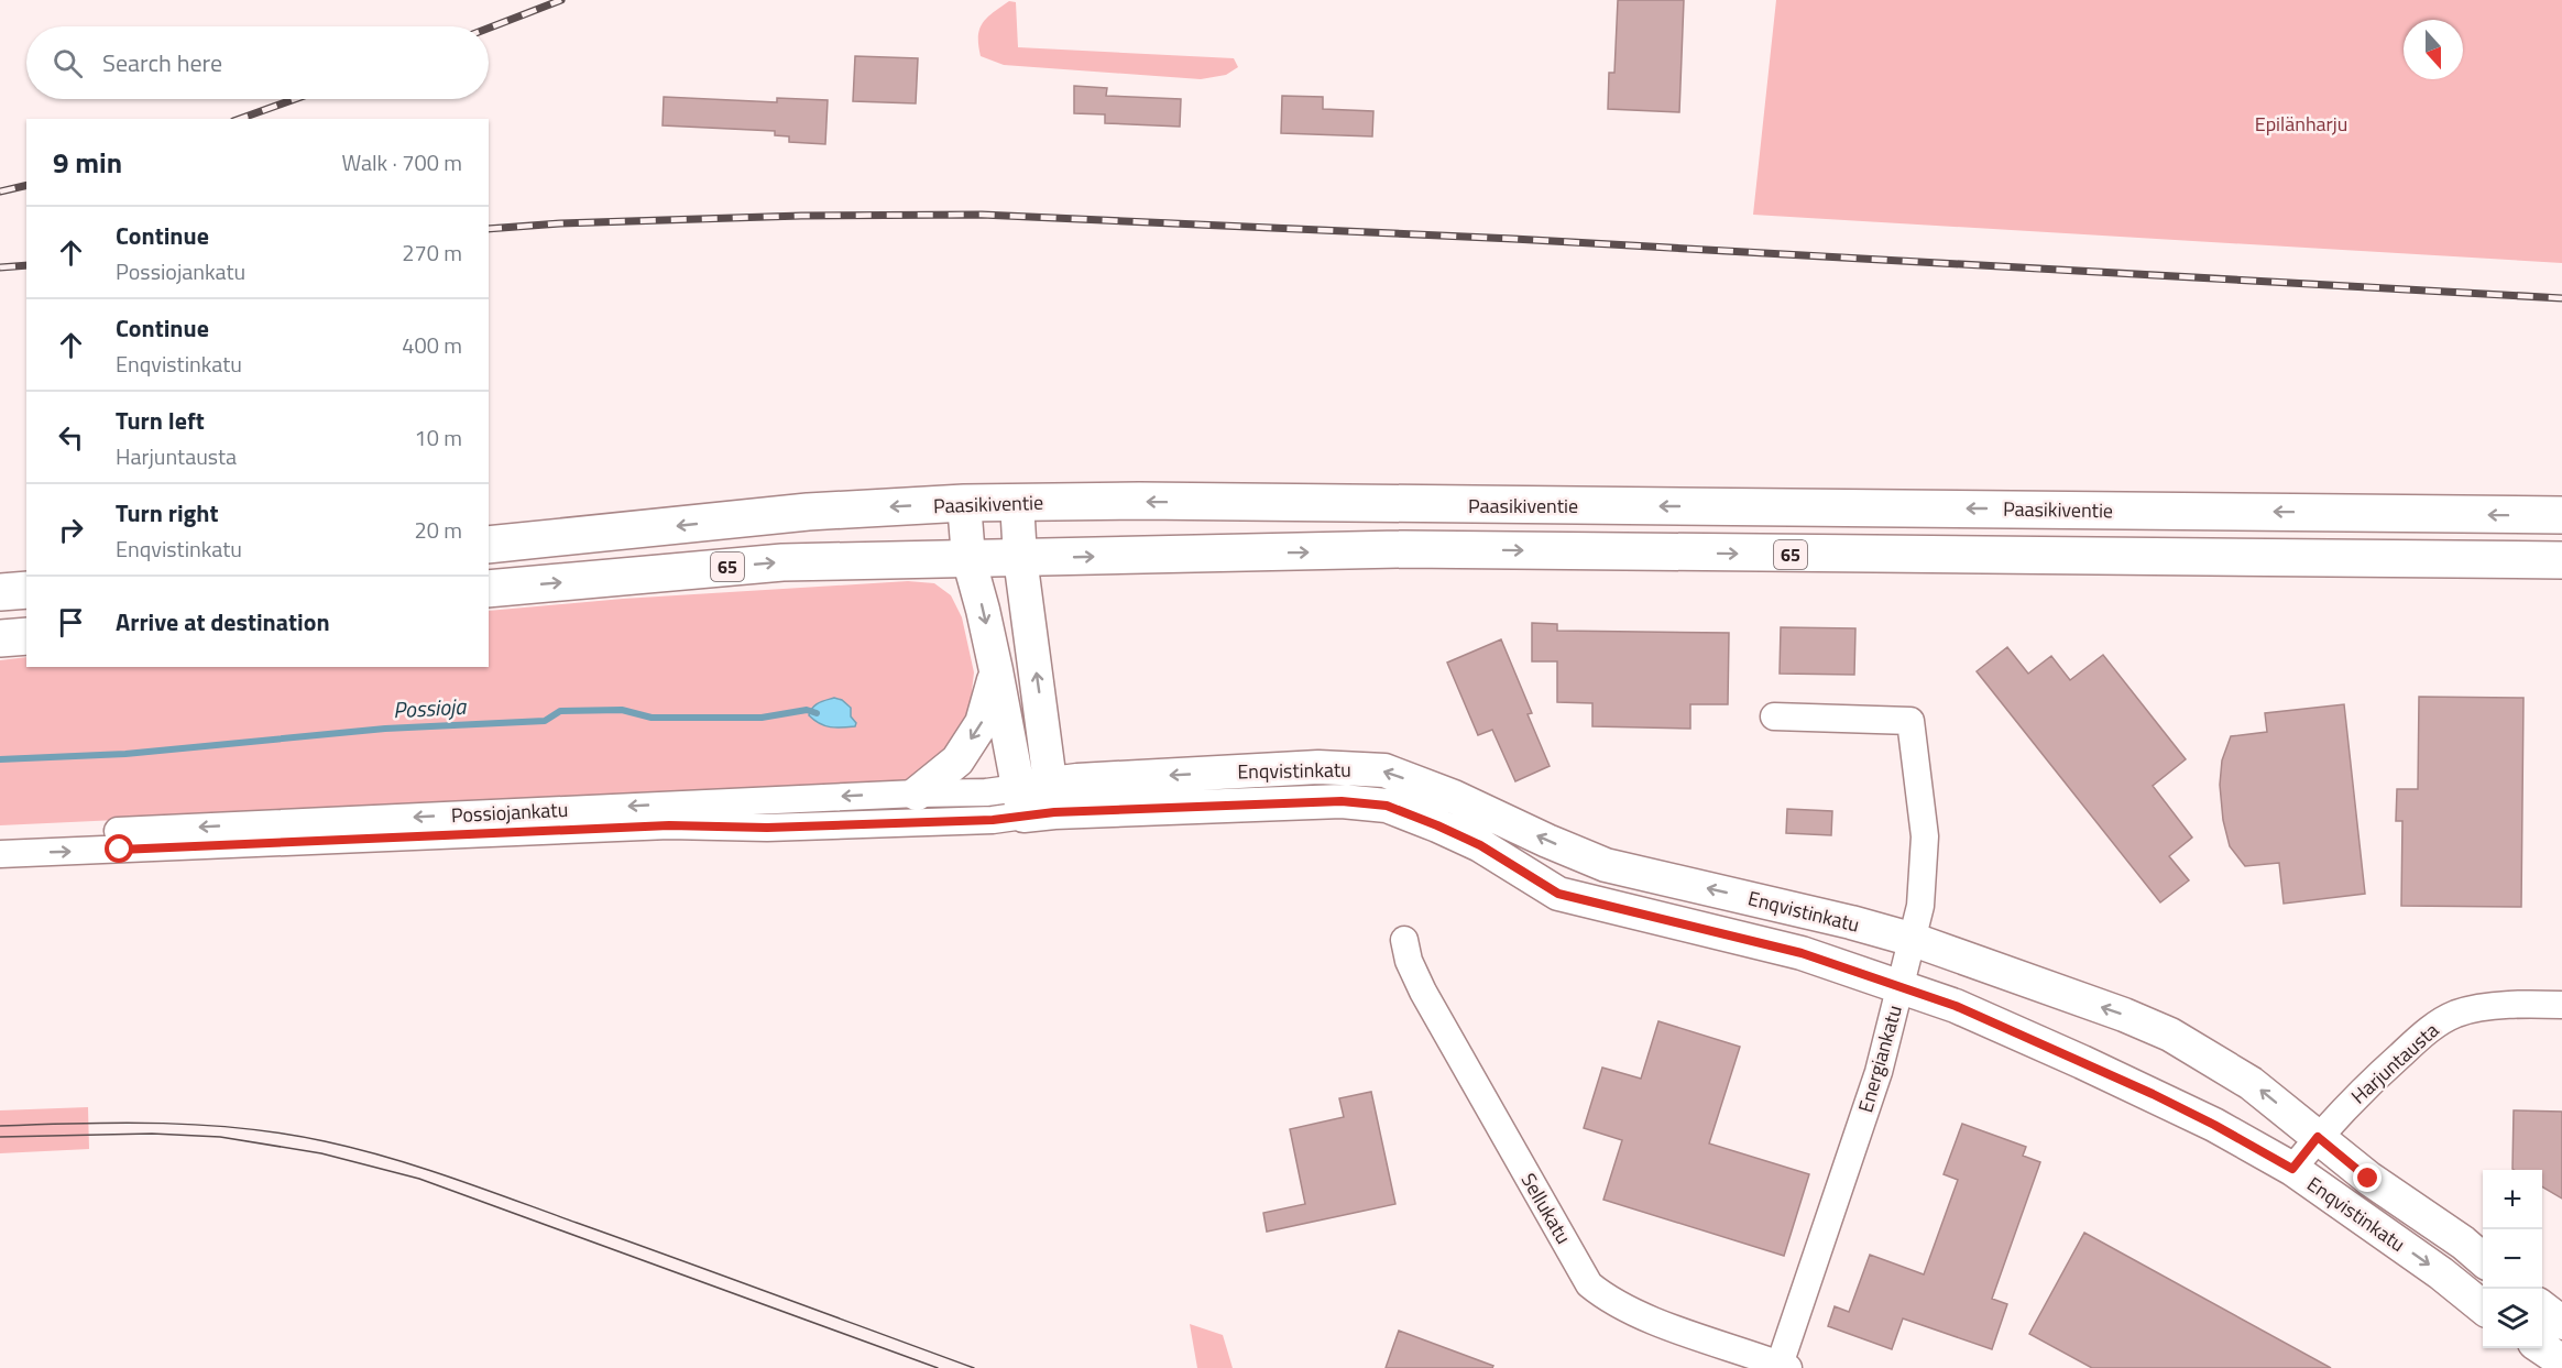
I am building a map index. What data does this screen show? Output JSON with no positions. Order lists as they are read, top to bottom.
{
  "streets": {
    "highway": ["Paasikiventie", "65"],
    "main road": ["Enqvistinkatu"],
    "street": [
      "Possiojankatu",
      "Energiankatu",
      "Harjuntausta",
      "Sellukatu"
    ]
  },
  "crossings": [
    ["Enqvistinkatu", "Possiojankatu"],
    ["Enqvistinkatu", "Energiankatu"],
    ["Enqvistinkatu", "Harjuntausta"],
    ["Energiankatu", "Sellukatu"]
  ],
  "water": ["Possioja"],
  "parks": ["Epilänharju"],
  "north": "bottom",
  "page": {
    "search": "Search here",
    "heading": ["9 min", "Walk · 700 m"],
    "list": [
      ["Continue", "Possiojankatu", "270 m"],
      ["Continue", "Enqvistinkatu", "400 m"],
      ["Turn left", "Harjuntausta", "10 m"],
      ["Turn right", "Enqvistinkatu", "20 m"],
      "Arrive at destination"
    ],
    "map_buttons": ["+", "−"]
  }
}
